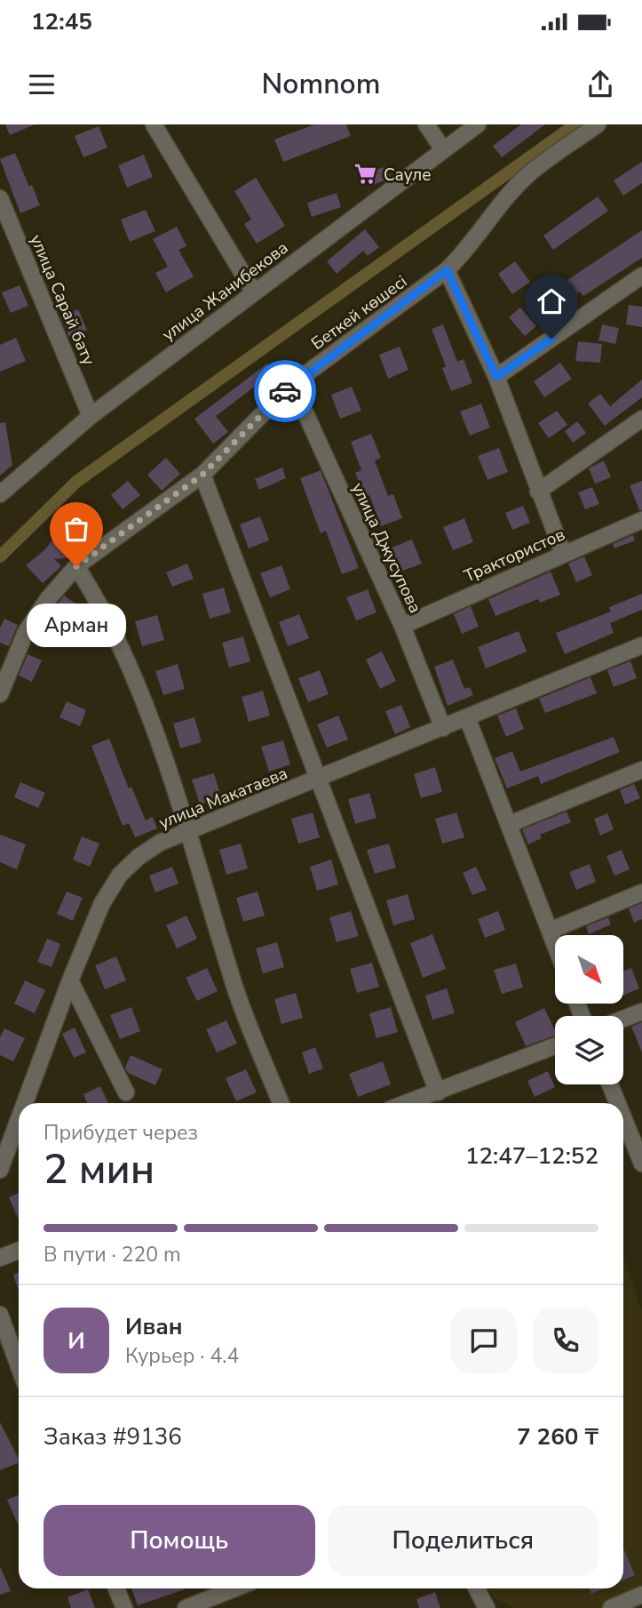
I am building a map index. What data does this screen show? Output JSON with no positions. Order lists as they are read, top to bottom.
{
  "streets": {
    "street": [
      "улица Жанибекова",
      "улица Сарай бату",
      "Беткей көшесі",
      "улица Джусупова",
      "Трактористов",
      "улица Макатаева"
    ]
  },
  "crossings": [
    ["улица Жанибекова", "улица Сарай бату"],
    ["Беткей көшесі", "улица Джусупова"],
    ["улица Джусупова", "Трактористов"],
    ["улица Джусупова", "улица Макатаева"]
  ],
  "places": {
    "supermarket": ["Сауле"],
    "other": ["Арман"]
  },
  "north": "bottom right",
  "page": {
    "status": "12:45",
    "header": "Nomnom",
    "bubble": "Арман",
    "heading": ["2 мин", "Прибудет через", "12:47–12:52"],
    "panel": [
      "Иван",
      "Курьер · 4.4",
      "Заказ #9136",
      "7 260 ₸"
    ],
    "bar": "В пути · 220 m",
    "round": "И",
    "buttons": ["Помощь", "Поделиться"]
  }
}
